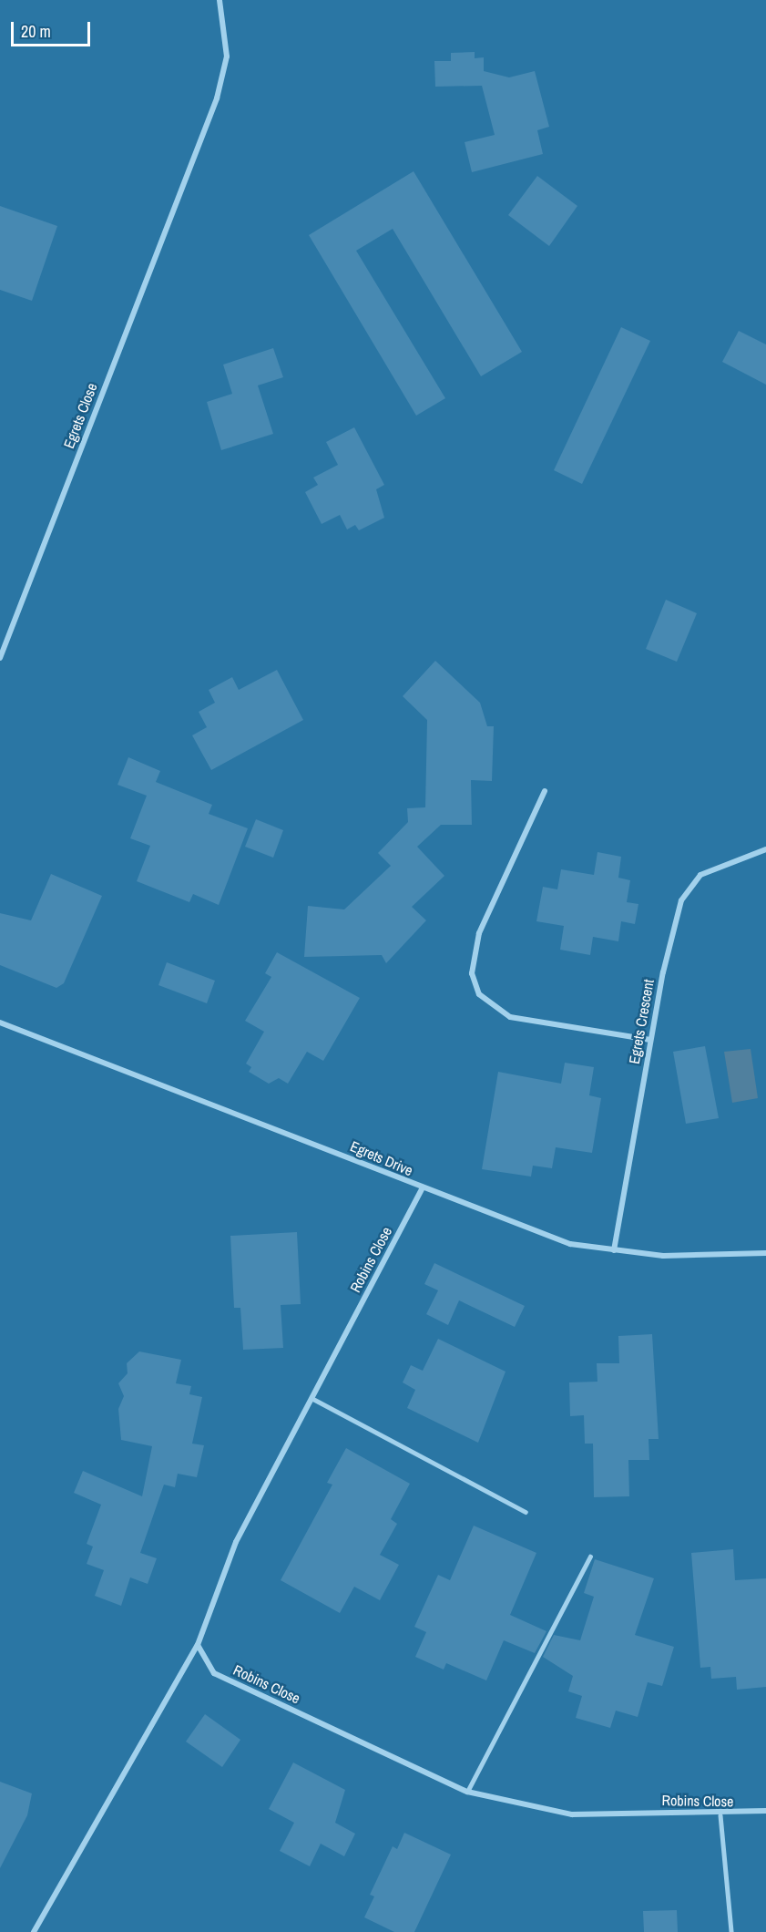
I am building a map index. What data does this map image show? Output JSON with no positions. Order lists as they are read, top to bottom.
{
  "streets": {
    "street": [
      "Egrets Close",
      "Egrets Crescent",
      "Egrets Drive",
      "Robins Close"
    ]
  },
  "crossings": [
    ["Egrets Crescent", "Egrets Drive"],
    ["Egrets Drive", "Robins Close"]
  ],
  "scale_bar": "20 m"
}
